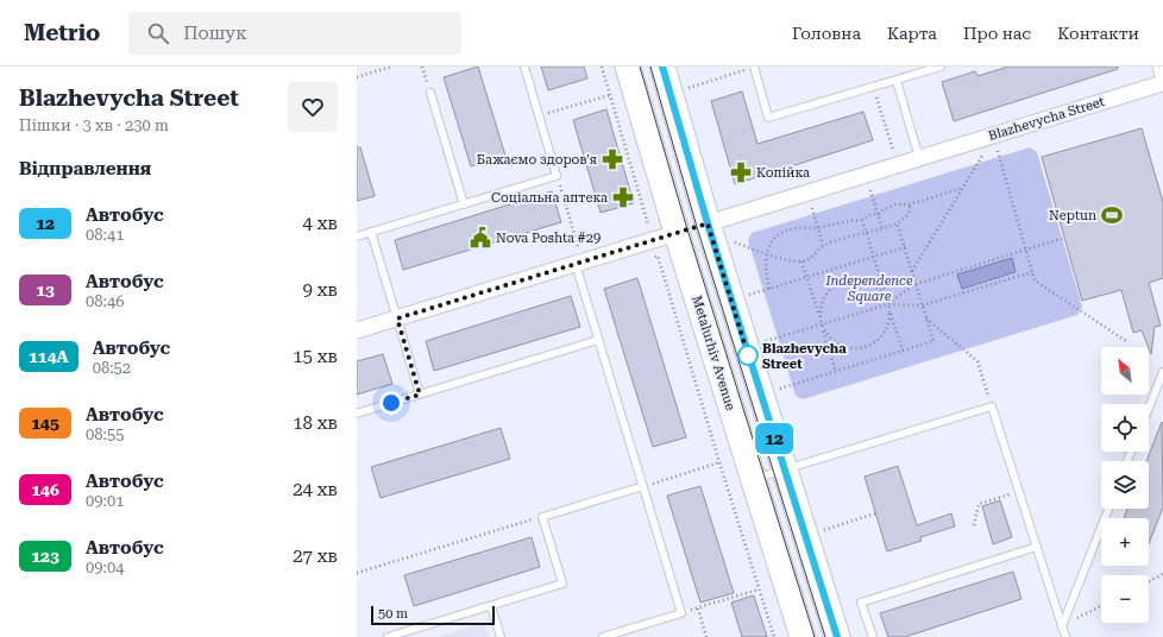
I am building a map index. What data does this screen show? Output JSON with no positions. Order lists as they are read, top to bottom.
{
  "streets": {
    "main road": ["Blazhevycha Street", "Metalurhiv Avenue"]
  },
  "crossings": [
    ["Blazhevycha Street", "Metalurhiv Avenue"]
  ],
  "parks": ["Independence Square"],
  "places": {
    "pharmacy": ["Бажаємо здоров'я", "Копійка", "Соціальна аптека"],
    "sports": ["Neptun"],
    "public building": ["Nova Poshta #29"],
    "other": ["Blazhevycha Street"]
  },
  "lines": ["bus line 12"],
  "scale_bar": "50 m",
  "north": "top left",
  "page": {
    "header": "Metrio",
    "search": "Пошук",
    "nav": [
      "Головна",
      "Карта",
      "Про нас",
      "Контакти"
    ],
    "heading": [
      ["Blazhevycha Street", "Пішки · 3 хв · 230 m"],
      "Відправлення"
    ],
    "on_map": "12",
    "list": [
      {
        "mark": "12",
        "name": "Автобус",
        "note": "08:41",
        "value": "4 хв"
      },
      {
        "mark": "13",
        "name": "Автобус",
        "note": "08:46",
        "value": "9 хв"
      },
      {
        "mark": "114А",
        "name": "Автобус",
        "note": "08:52",
        "value": "15 хв"
      },
      {
        "mark": "145",
        "name": "Автобус",
        "note": "08:55",
        "value": "18 хв"
      },
      {
        "mark": "146",
        "name": "Автобус",
        "note": "09:01",
        "value": "24 хв"
      },
      {
        "mark": "123",
        "name": "Автобус",
        "note": "09:04",
        "value": "27 хв"
      }
    ],
    "map_buttons": ["+", "−"],
    "scale": "50 m"
  }
}
